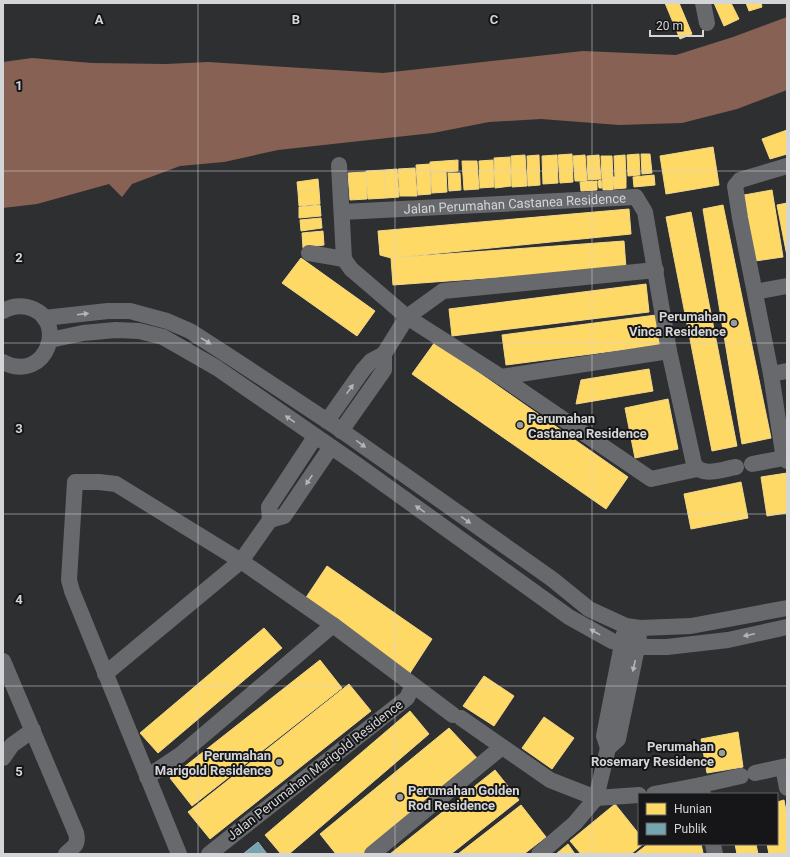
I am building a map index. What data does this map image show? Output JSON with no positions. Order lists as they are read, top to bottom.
{
  "streets": {
    "street": ["Jalan Perumahan Castanea Residence", "Jalan Perumahan Marigold Residence"]
  },
  "places": [
    "Perumahan Vinca Residence",
    "Perumahan Castanea Residence",
    "Perumahan Rosemary Residence",
    "Perumahan Marigold Residence",
    "Perumahan Golden Rod Residence"
  ],
  "legend": ["Hunian", "Publik"],
  "scale_bar": "20 m",
  "grid": {
    "columns": ["A", "B", "C"],
    "rows": [
      "1",
      "2",
      "3",
      "4",
      "5"
    ]
  }
}
